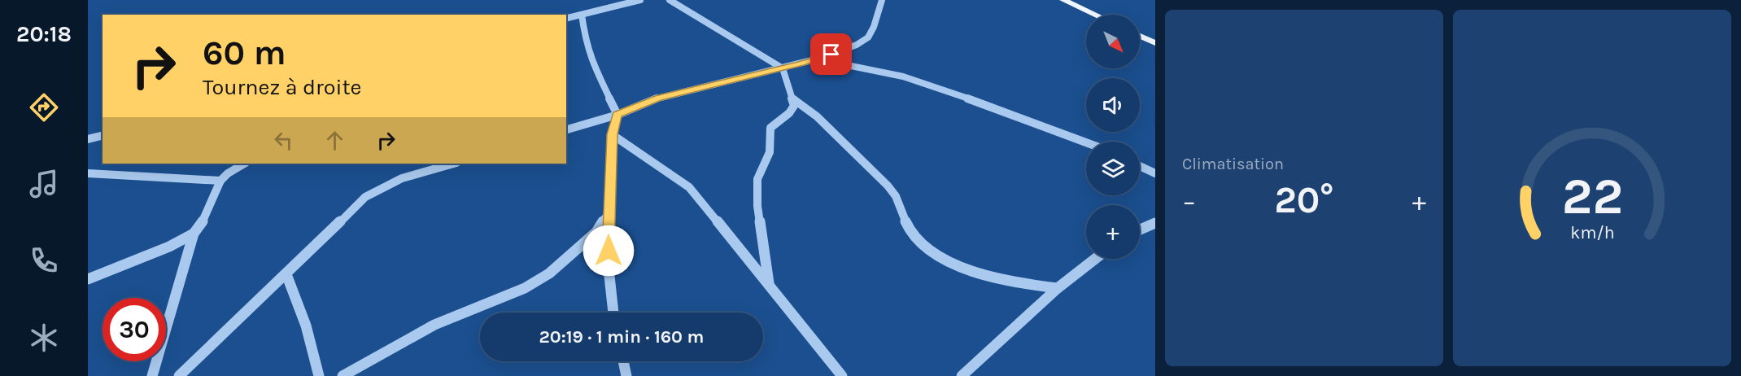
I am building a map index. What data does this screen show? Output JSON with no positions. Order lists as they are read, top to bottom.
{
  "north": "bottom right",
  "page": {
    "tabs": "20:18",
    "tile": "Climatisation",
    "map_buttons": "+",
    "turn": ["60 m", "Tournez à droite"],
    "heat": ["−", "20°", "+"],
    "limit": "30",
    "trip": "20:19 · 1 min · 160 m",
    "gauge": ["22", "km/h"]
  }
}
